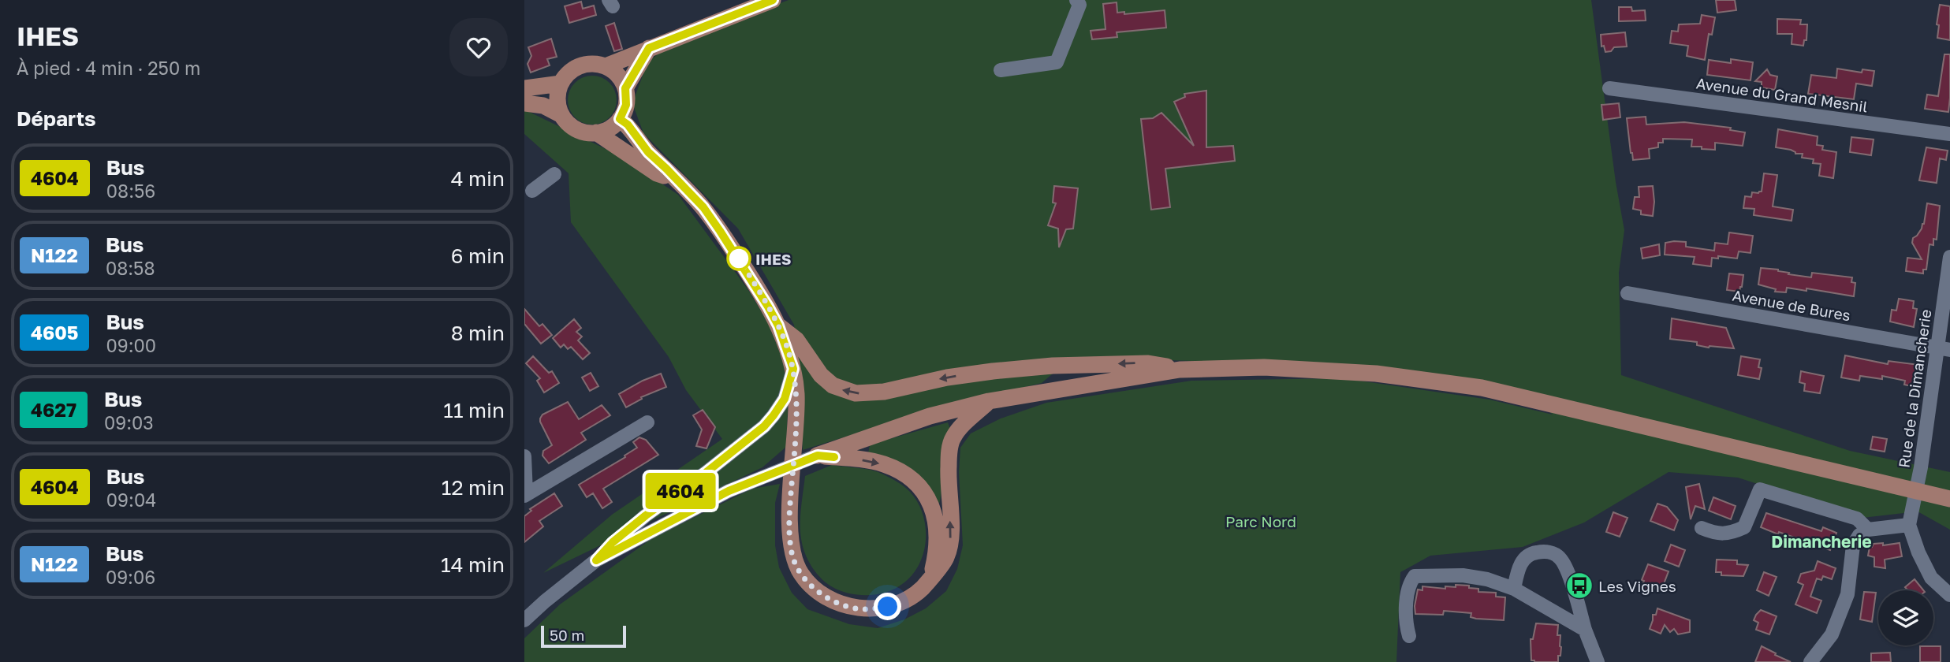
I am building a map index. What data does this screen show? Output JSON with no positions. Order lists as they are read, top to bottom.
{
  "streets": {
    "street": ["Avenue du Grand Mesnil", "Avenue de Bures", "Rue de la Dimancherie"]
  },
  "crossings": [
    ["Avenue de Bures", "Rue de la Dimancherie"]
  ],
  "districts": ["Dimancherie"],
  "parks": ["Parc Nord"],
  "places": {
    "other": ["IHES"],
    "bus stop": ["Les Vignes"]
  },
  "lines": ["bus line 4604"],
  "scale_bar": "50 m",
  "page": {
    "heading": [
      ["IHES", "À pied · 4 min · 250 m"],
      "Départs"
    ],
    "on_map": "4604",
    "list": [
      {
        "mark": "4604",
        "name": "Bus",
        "note": "08:56",
        "value": "4 min"
      },
      {
        "mark": "N122",
        "name": "Bus",
        "note": "08:58",
        "value": "6 min"
      },
      {
        "mark": "4605",
        "name": "Bus",
        "note": "09:00",
        "value": "8 min"
      },
      {
        "mark": "4627",
        "name": "Bus",
        "note": "09:03",
        "value": "11 min"
      },
      {
        "mark": "4604",
        "name": "Bus",
        "note": "09:04",
        "value": "12 min"
      },
      {
        "mark": "N122",
        "name": "Bus",
        "note": "09:06",
        "value": "14 min"
      }
    ],
    "scale": "50 m"
  }
}
